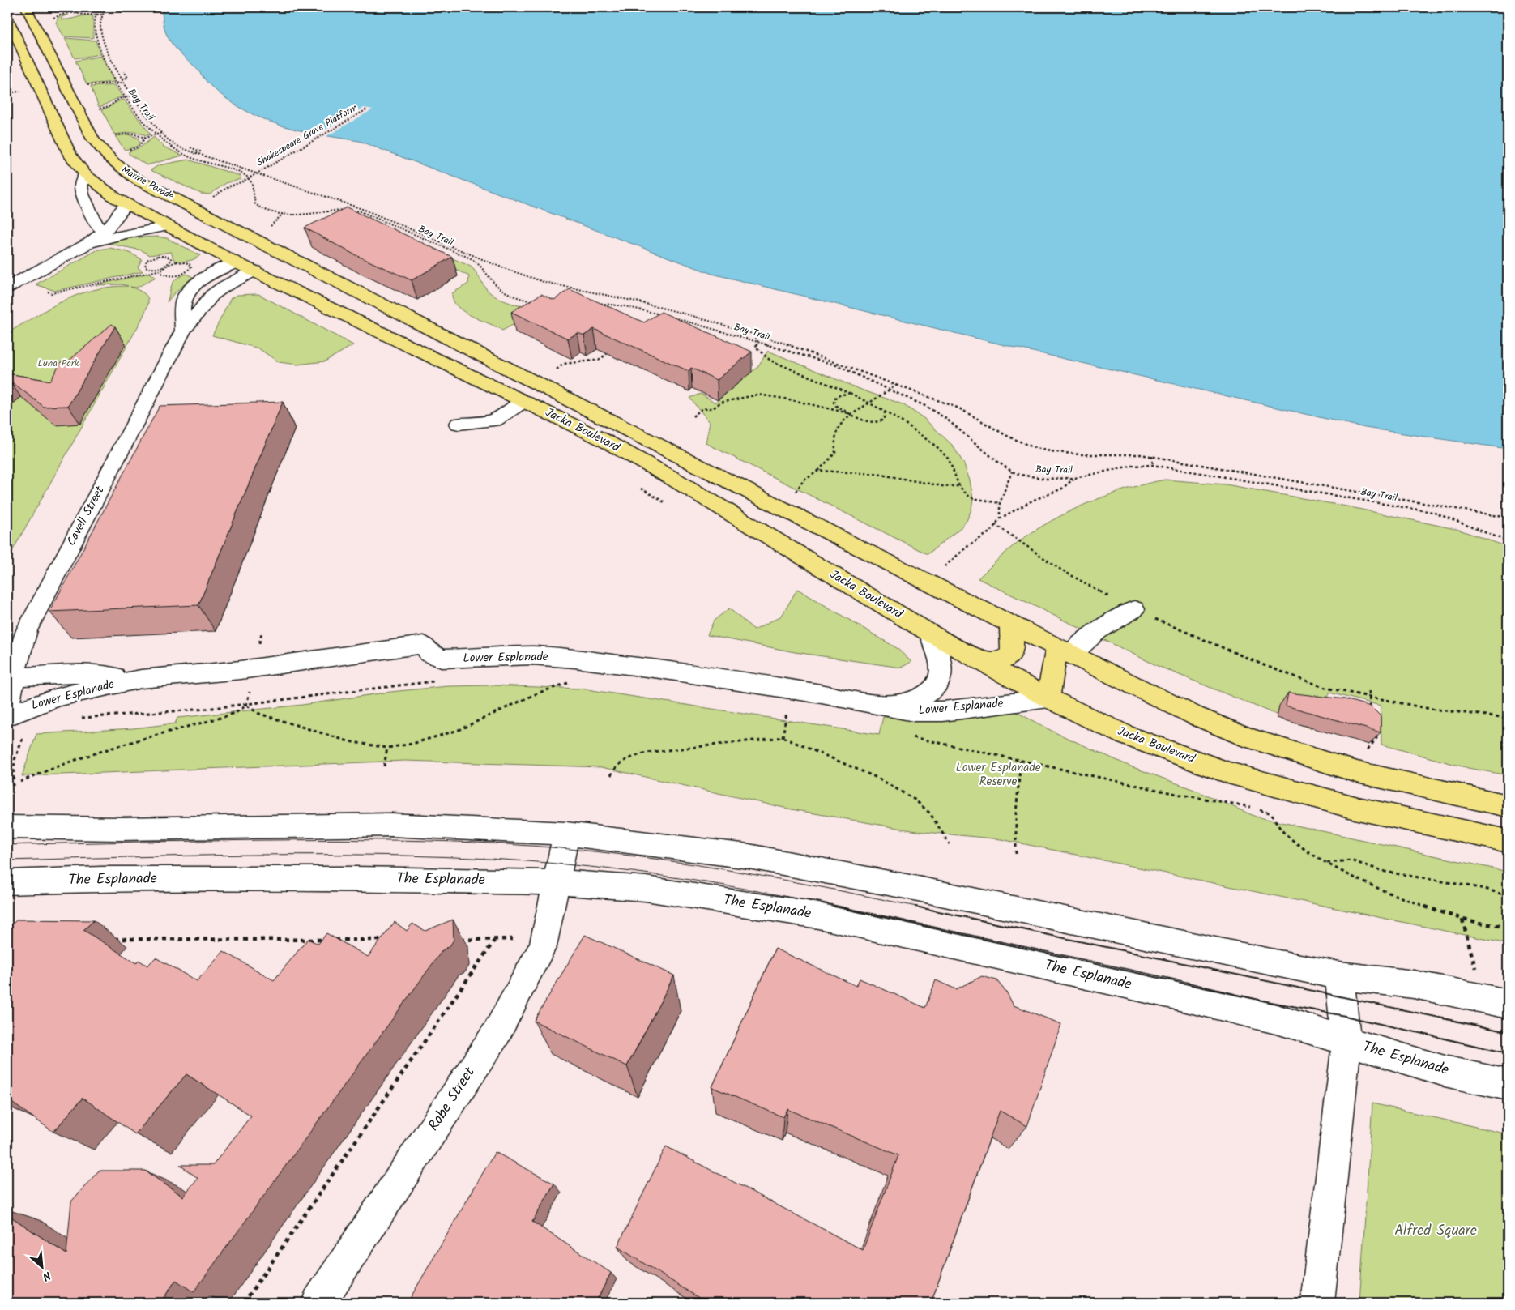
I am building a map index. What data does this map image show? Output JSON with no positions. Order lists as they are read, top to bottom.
{
  "streets": {
    "main road": ["Marine Parade", "Jacka Boulevard"],
    "street": [
      "Cavell Street",
      "Lower Esplanade",
      "The Esplanade",
      "Robe Street"
    ],
    "path": ["Bay Trail", "Shakespeare Grove Platform"]
  },
  "crossings": [
    ["Bay Trail", "Shakespeare Grove Platform"],
    ["Shakespeare Grove Platform", "Marine Parade"],
    ["Marine Parade", "Jacka Boulevard"],
    ["Jacka Boulevard", "Cavell Street"],
    ["Jacka Boulevard", "Lower Esplanade"],
    ["Cavell Street", "Lower Esplanade"],
    ["The Esplanade", "Robe Street"]
  ],
  "parks": ["Luna Park", "Lower Esplanade Reserve", "Alfred Square"],
  "north": "bottom right"
}
